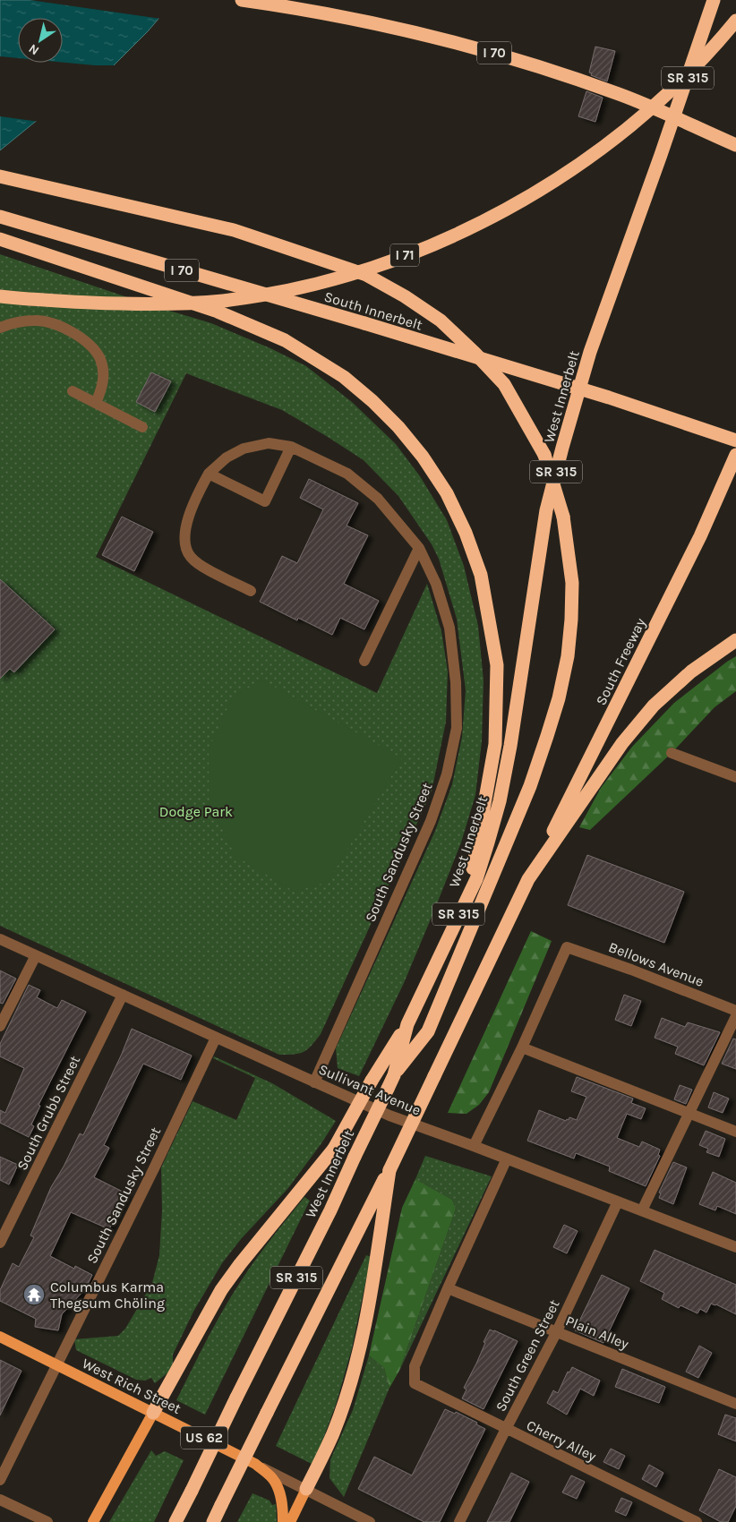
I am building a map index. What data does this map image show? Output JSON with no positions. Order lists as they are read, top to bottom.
{
  "streets": {
    "highway": [
      "I 70",
      "SR 315",
      "I 71",
      "South Innerbelt",
      "West Innerbelt",
      "South Freeway"
    ],
    "main road": ["West Rich Street", "US 62"],
    "street": [
      "South Sandusky Street",
      "Bellows Avenue",
      "Sullivant Avenue",
      "South Grubb Street",
      "Plain Alley",
      "South Green Street",
      "Cherry Alley"
    ]
  },
  "crossings": [
    ["SR 315", "South Freeway"],
    ["South Sandusky Street", "Sullivant Avenue"],
    ["South Sandusky Street", "West Rich Street"],
    ["Sullivant Avenue", "South Grubb Street"],
    ["Sullivant Avenue", "South Green Street"],
    ["Plain Alley", "South Green Street"],
    ["Plain Alley", "Cherry Alley"],
    ["South Green Street", "Cherry Alley"],
    ["West Rich Street", "US 62"]
  ],
  "parks": ["Dodge Park"],
  "places": {
    "temple": ["Columbus Karma Thegsum Chöling"]
  },
  "north": "bottom left"
}
